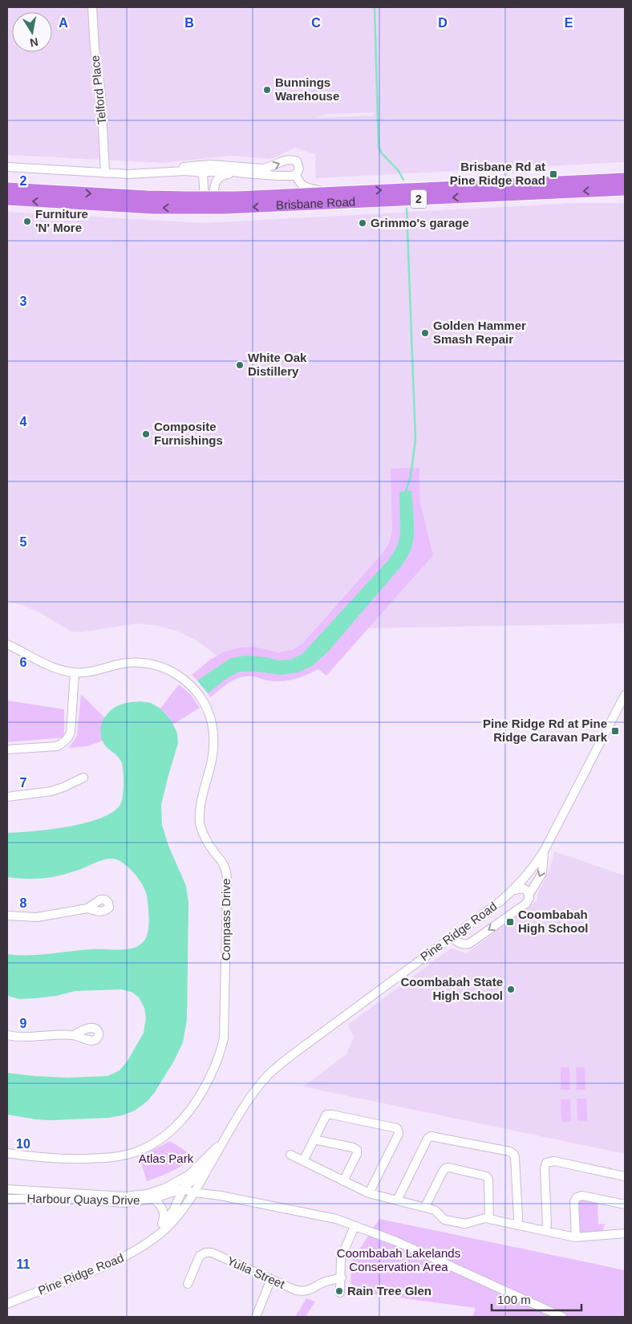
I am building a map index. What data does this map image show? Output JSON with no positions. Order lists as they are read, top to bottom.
{
  "streets": {
    "highway": ["2", "Brisbane Road"],
    "street": [
      "Telford Place",
      "Compass Drive",
      "Pine Ridge Road",
      "Harbour Quays Drive",
      "Yulia Street"
    ]
  },
  "crossings": [
    ["Pine Ridge Road", "Harbour Quays Drive"]
  ],
  "parks": ["Atlas Park", "Coombabah Lakelands Conservation Area"],
  "places": {
    "other": [
      "Bunnings Warehouse",
      "Furniture 'N' More",
      "Grimmo's garage",
      "Golden Hammer Smash Repair",
      "White Oak Distillery",
      "Composite Furnishings",
      "Coombabah State High School",
      "Rain Tree Glen"
    ],
    "transit": ["Brisbane Rd at Pine Ridge Road", "Pine Ridge Rd at Pine Ridge Caravan Park", "Coombabah High School"]
  },
  "scale_bar": "100 m",
  "north": "bottom",
  "grid": {
    "columns": [
      "A",
      "B",
      "C",
      "D",
      "E"
    ],
    "rows": [
      "2",
      "3",
      "4",
      "5",
      "6",
      "7",
      "8",
      "9",
      "10",
      "11"
    ]
  }
}
